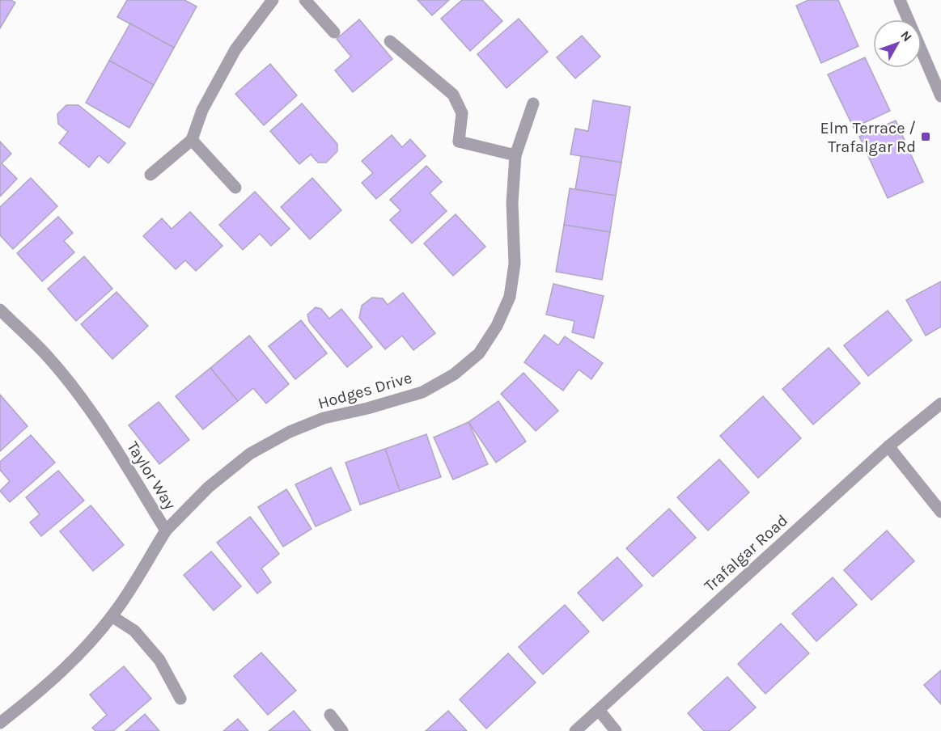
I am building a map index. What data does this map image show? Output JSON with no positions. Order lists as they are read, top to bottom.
{
  "streets": {
    "street": ["Hodges Drive", "Taylor Way", "Trafalgar Road"]
  },
  "crossings": [
    ["Hodges Drive", "Taylor Way"]
  ],
  "places": {
    "transit": ["Elm Terrace / Trafalgar Rd"]
  },
  "north": "top right"
}
